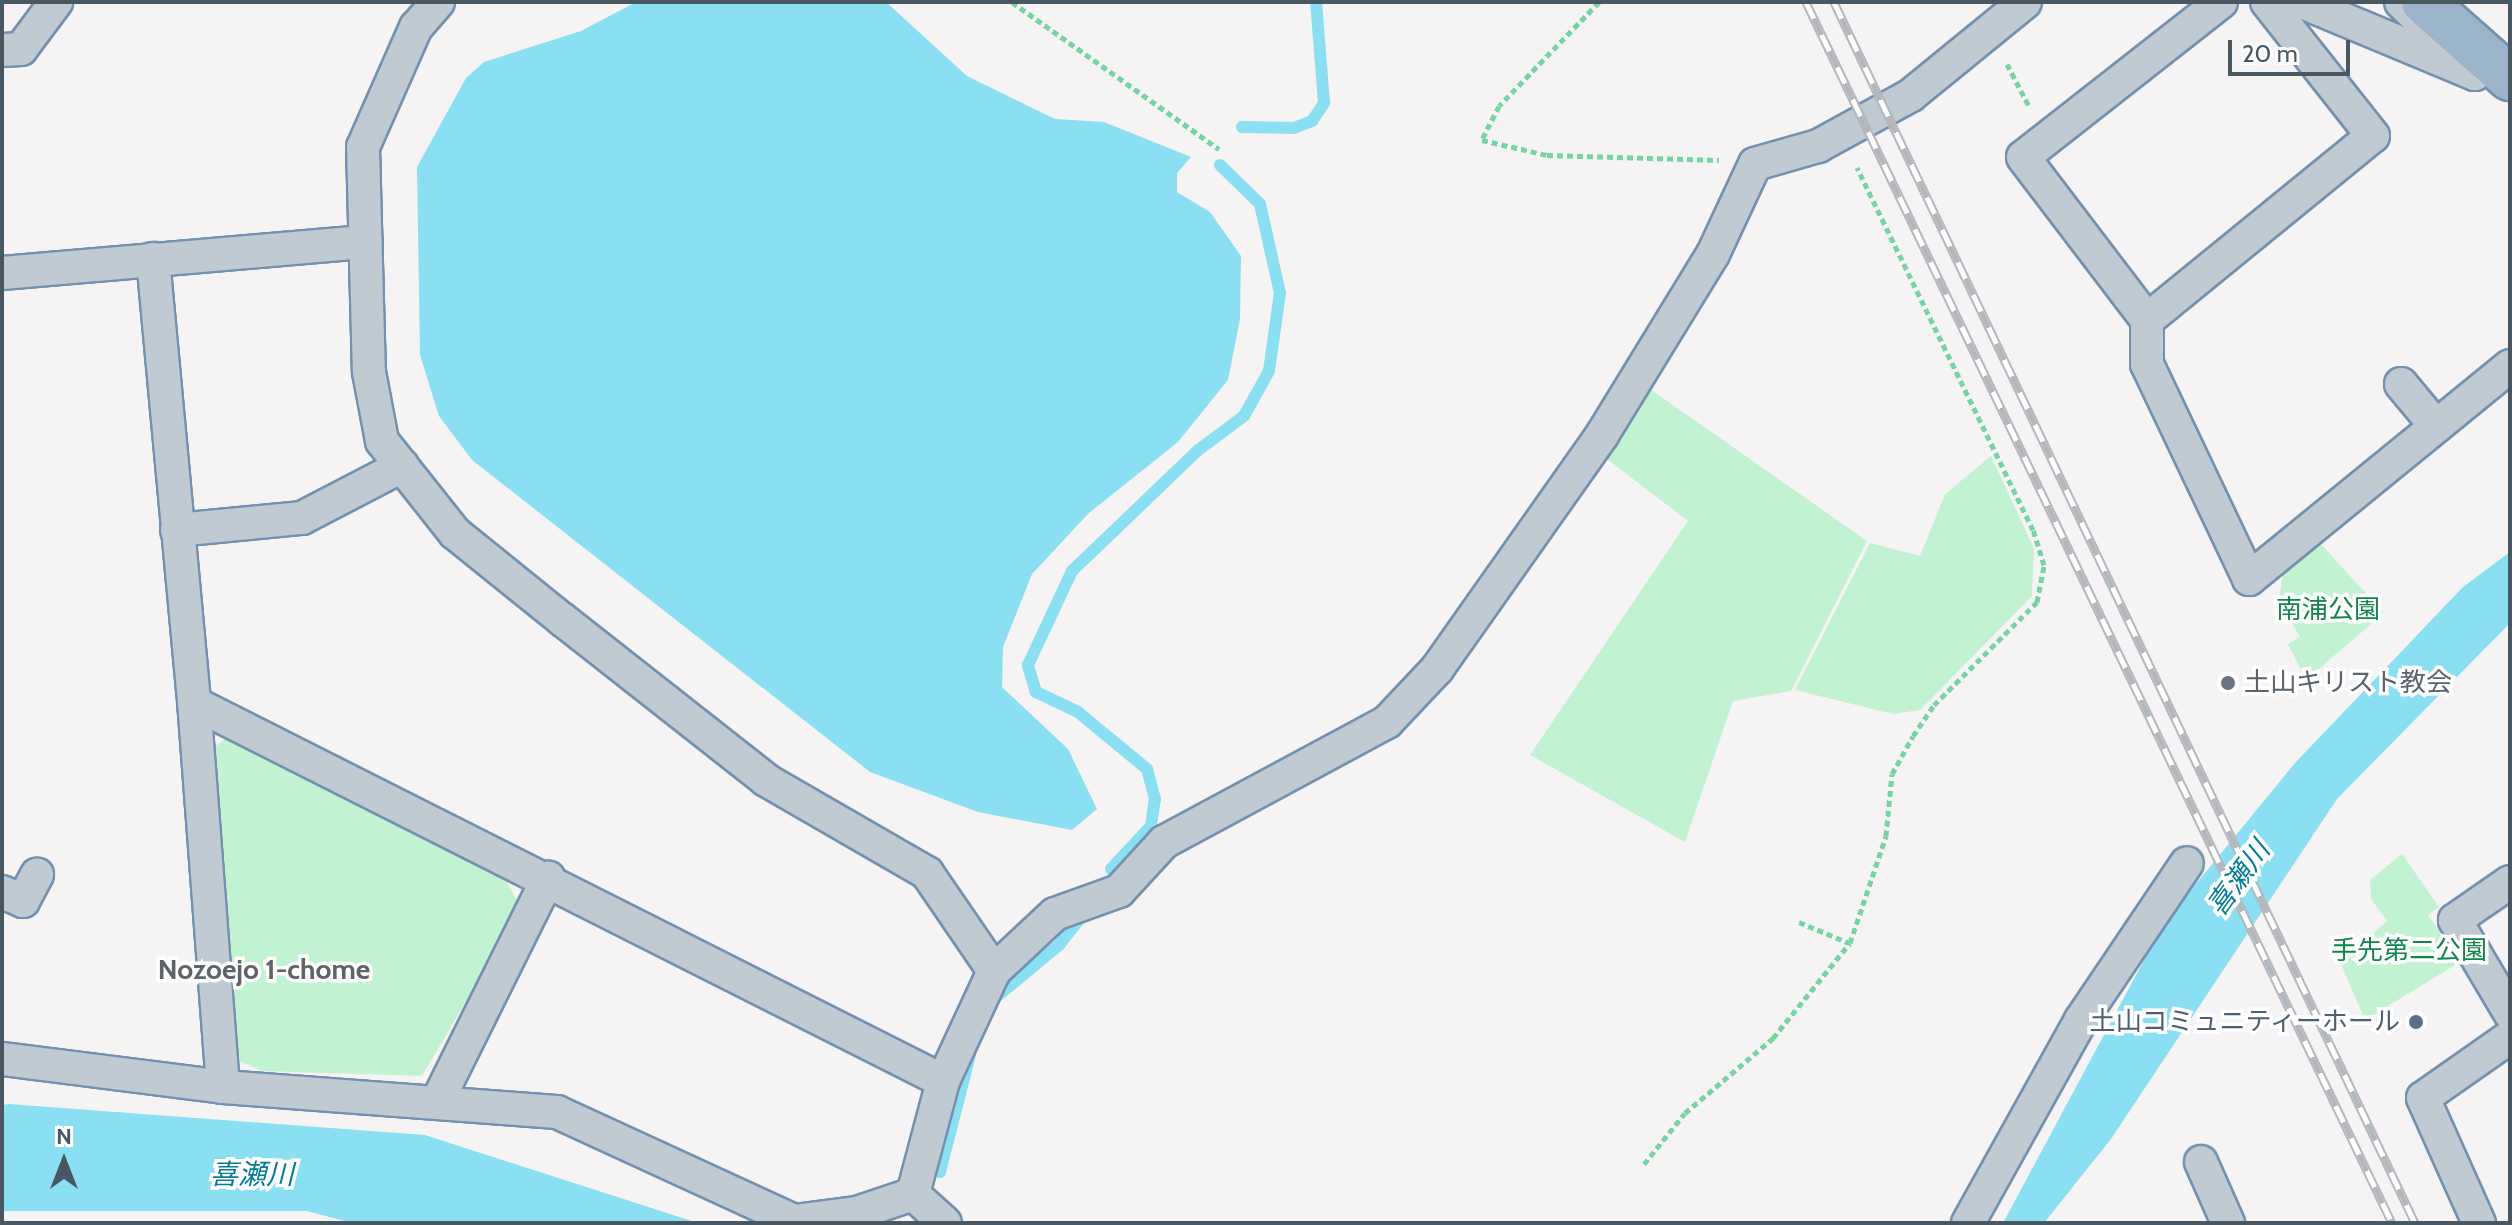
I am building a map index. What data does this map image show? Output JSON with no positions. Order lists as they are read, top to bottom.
{
  "districts": ["Nozoejo 1-chome"],
  "water": ["喜瀬川"],
  "parks": ["南浦公園", "手先第二公園"],
  "places": ["土山キリスト教会", "土山コミュニティーホール"],
  "scale_bar": "20 m",
  "north": "top"
}
